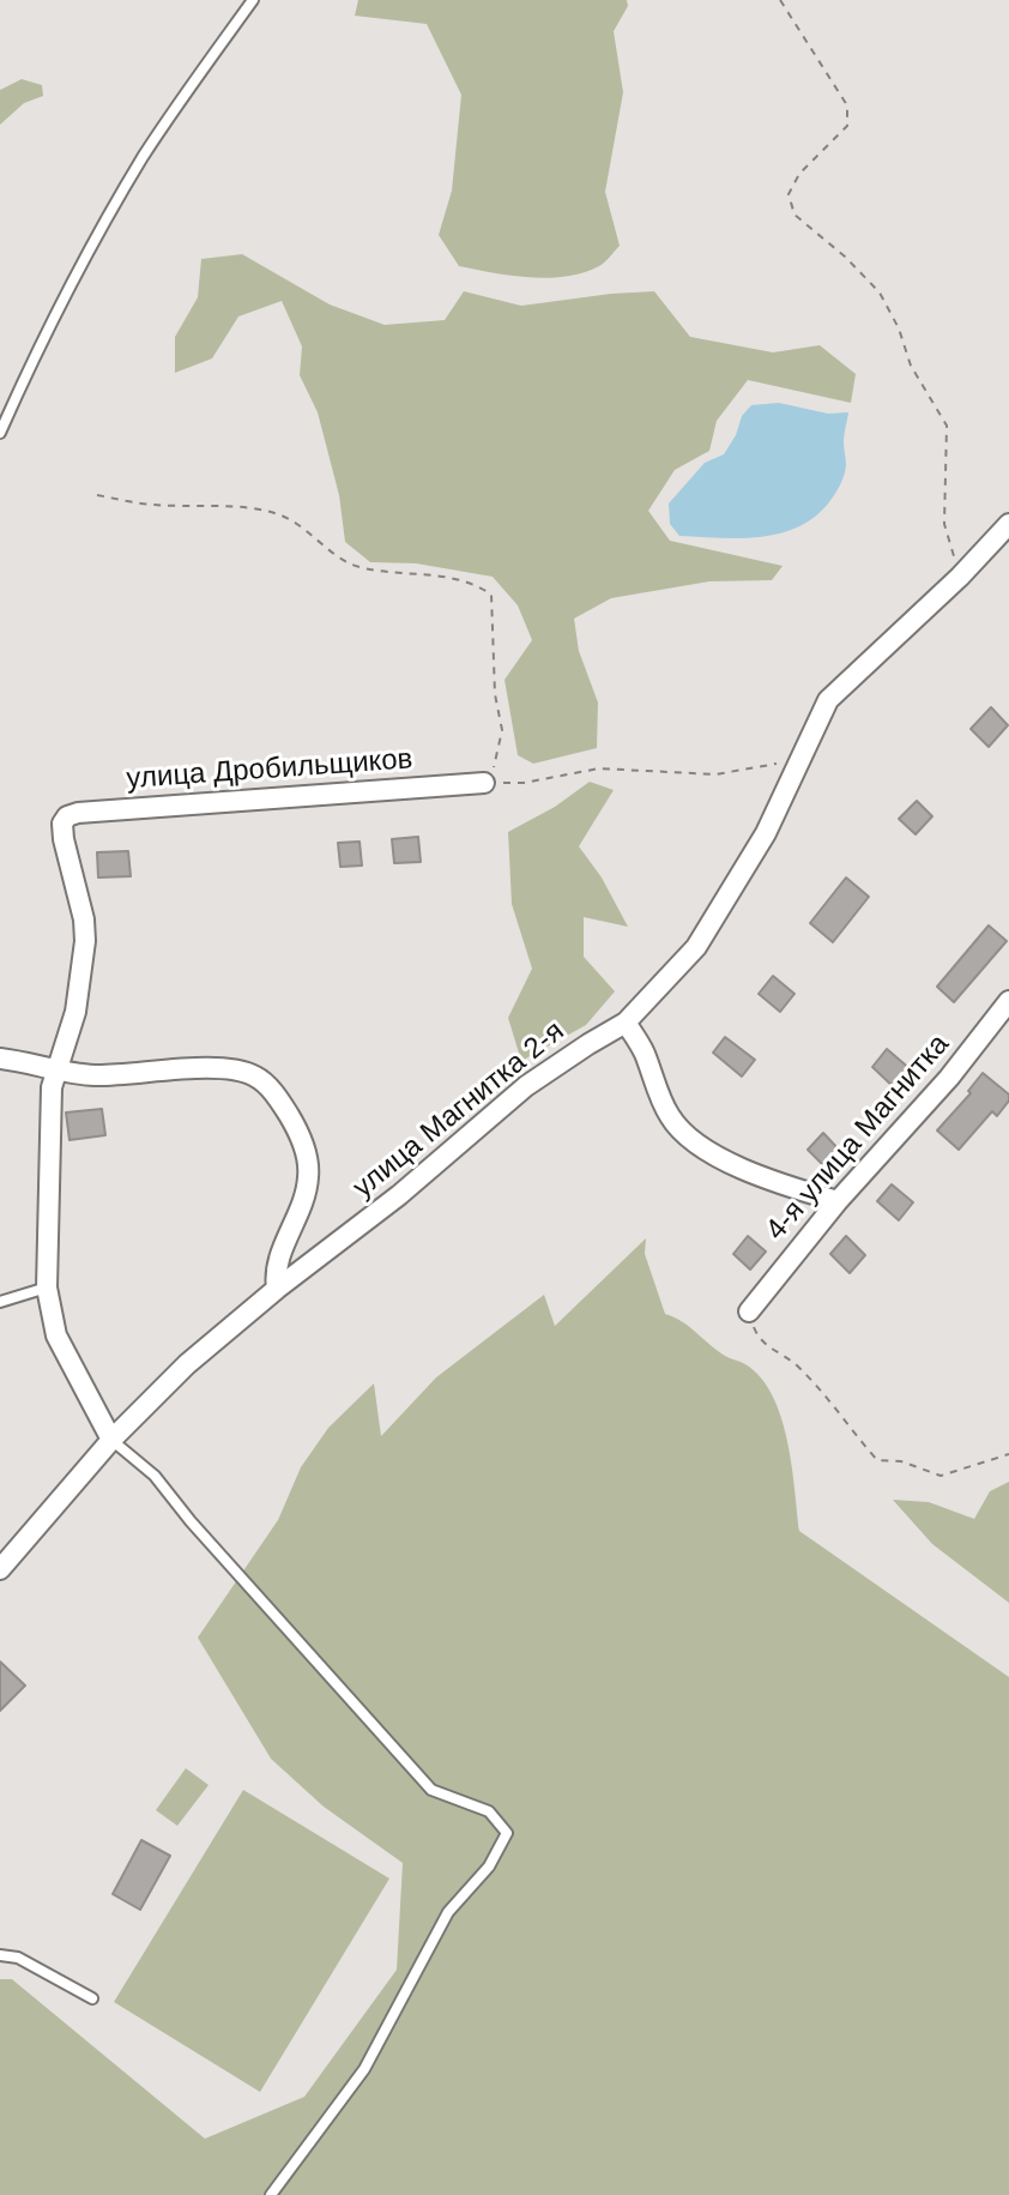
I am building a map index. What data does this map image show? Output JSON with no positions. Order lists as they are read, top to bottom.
{
  "streets": {
    "street": ["улица Дробильщиков", "улица Магнитка 2-я", "4-я улица Магнитка"]
  }
}
